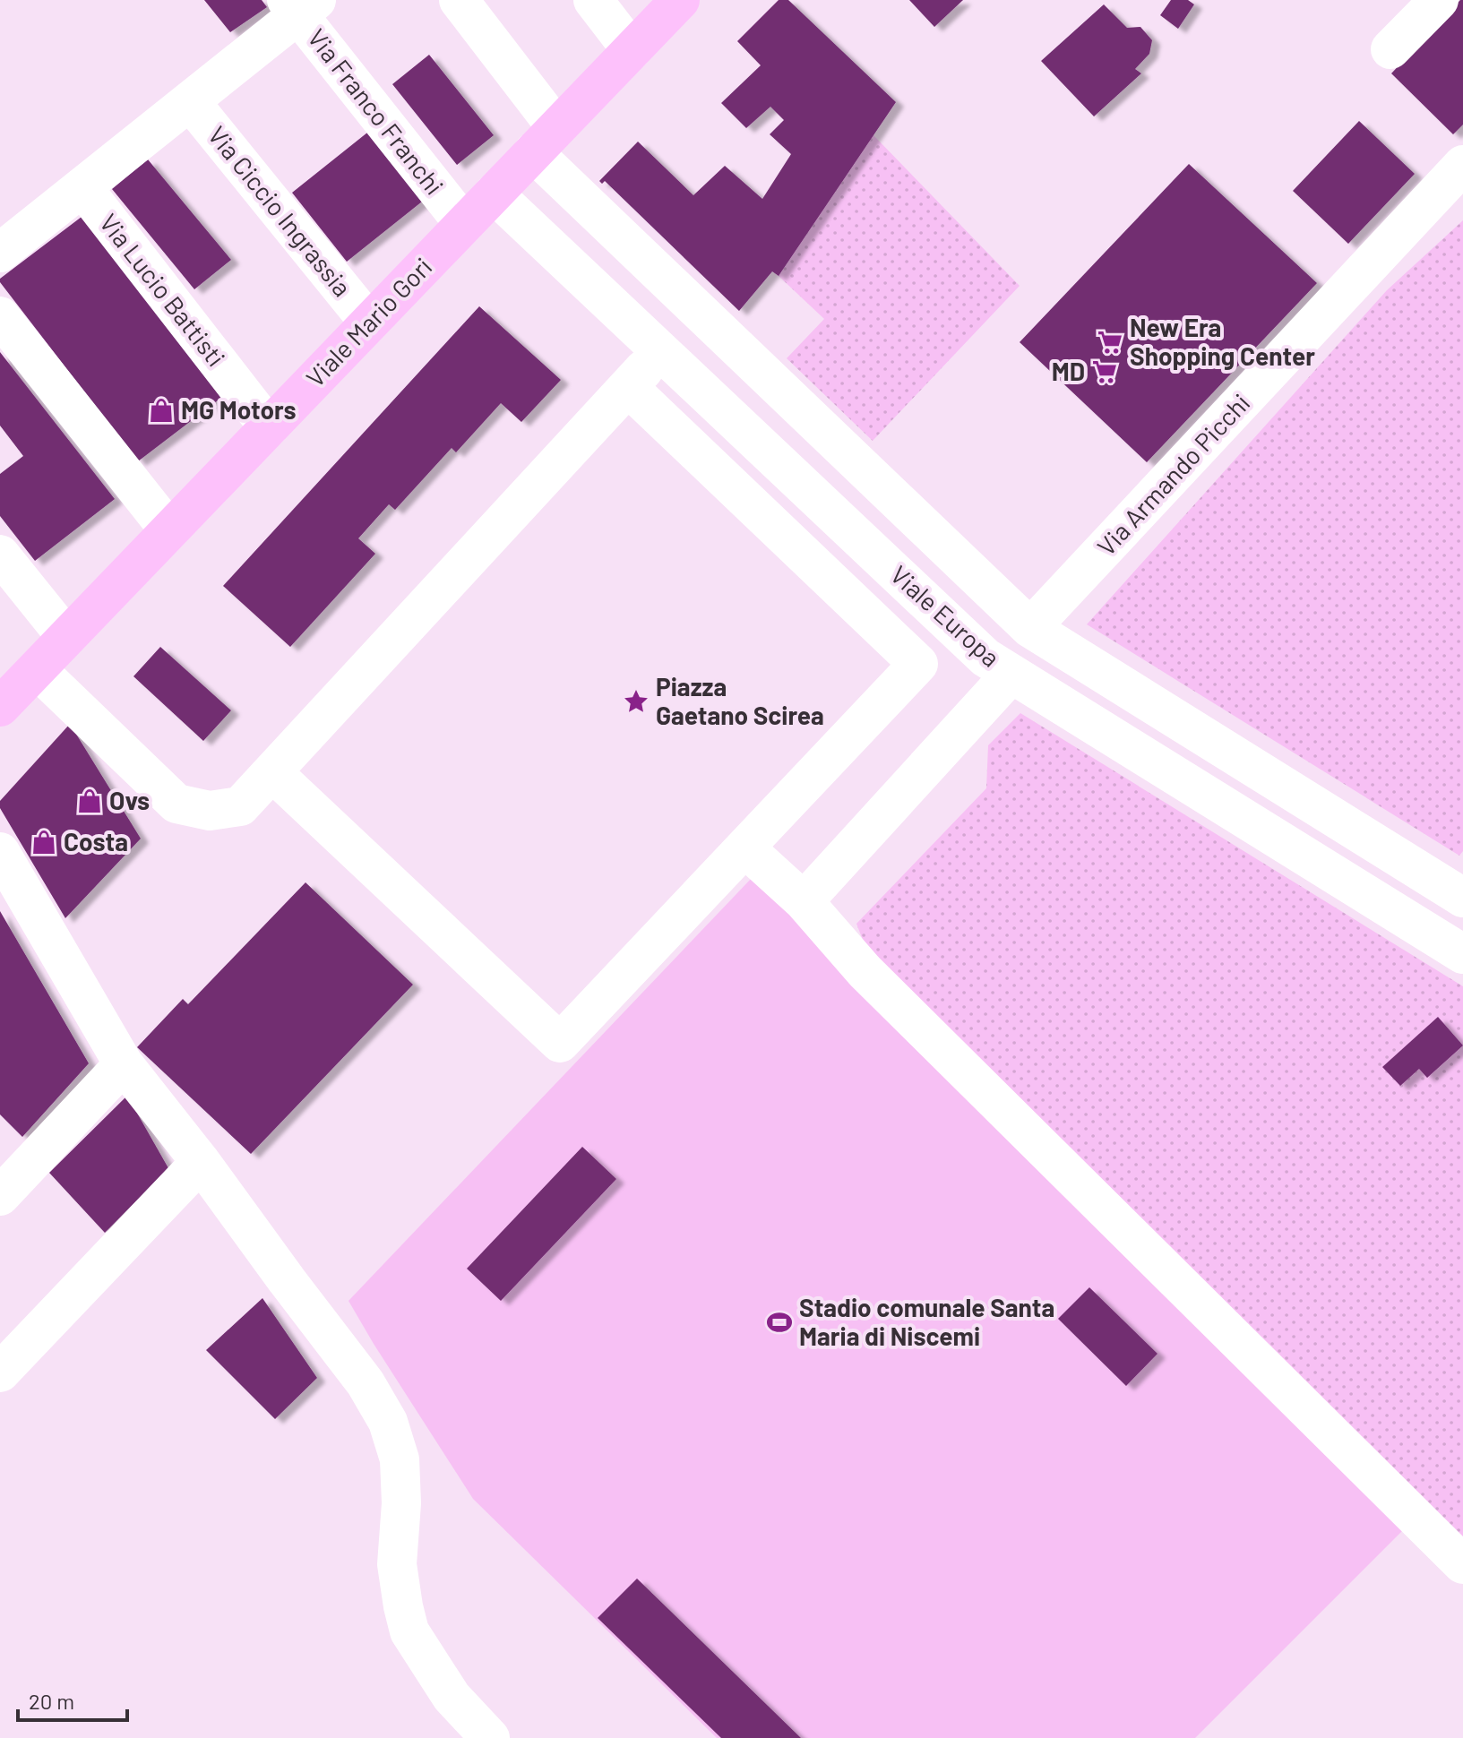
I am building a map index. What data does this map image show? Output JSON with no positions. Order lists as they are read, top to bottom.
{
  "streets": {
    "main road": ["Viale Mario Gori"],
    "street": [
      "Via Franco Franchi",
      "Via Ciccio Ingrassia",
      "Via Lucio Battisti",
      "Via Armando Picchi",
      "Viale Europa"
    ]
  },
  "crossings": [
    ["Via Franco Franchi", "Viale Mario Gori"],
    ["Via Ciccio Ingrassia", "Viale Mario Gori"],
    ["Via Lucio Battisti", "Viale Mario Gori"],
    ["Viale Mario Gori", "Viale Europa"],
    ["Via Armando Picchi", "Viale Europa"]
  ],
  "places": {
    "supermarket": ["New Era Shopping Center", "MD"],
    "shop": ["MG Motors", "Ovs", "Costa"],
    "place": ["Piazza Gaetano Scirea"],
    "sports": ["Stadio comunale Santa Maria di Niscemi"]
  },
  "scale_bar": "20 m"
}
